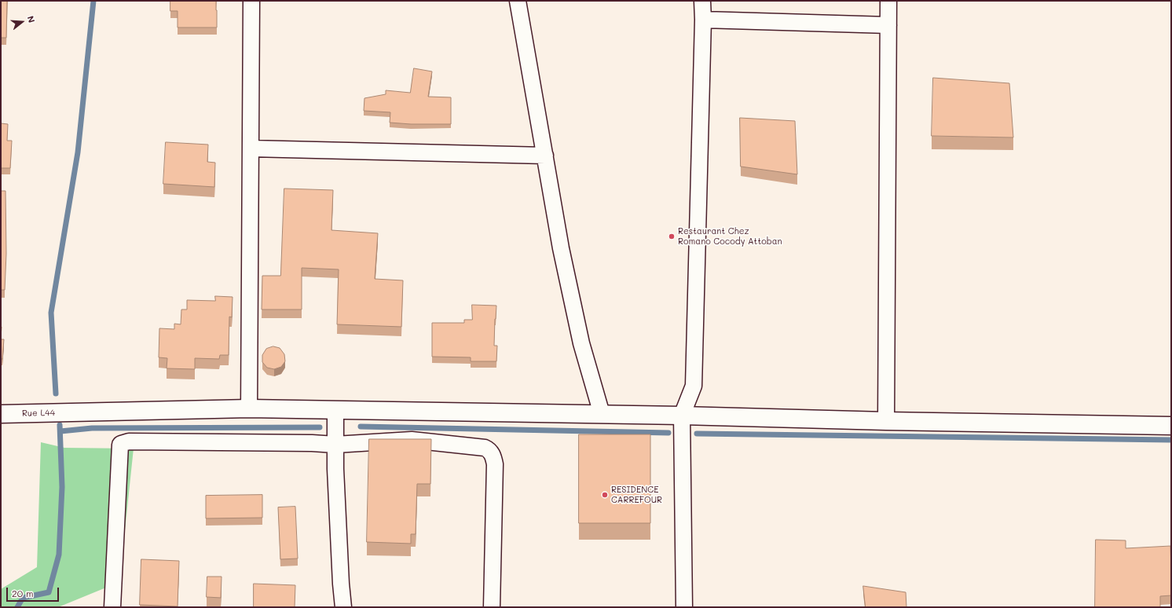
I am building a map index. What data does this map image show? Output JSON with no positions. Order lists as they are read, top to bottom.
{
  "streets": {
    "street": ["Rue L44"]
  },
  "places": ["Restaurant Chez Romano Cocody Attoban", "RESIDENCE CARREFOUR"],
  "scale_bar": "20 m",
  "north": "right"
}
